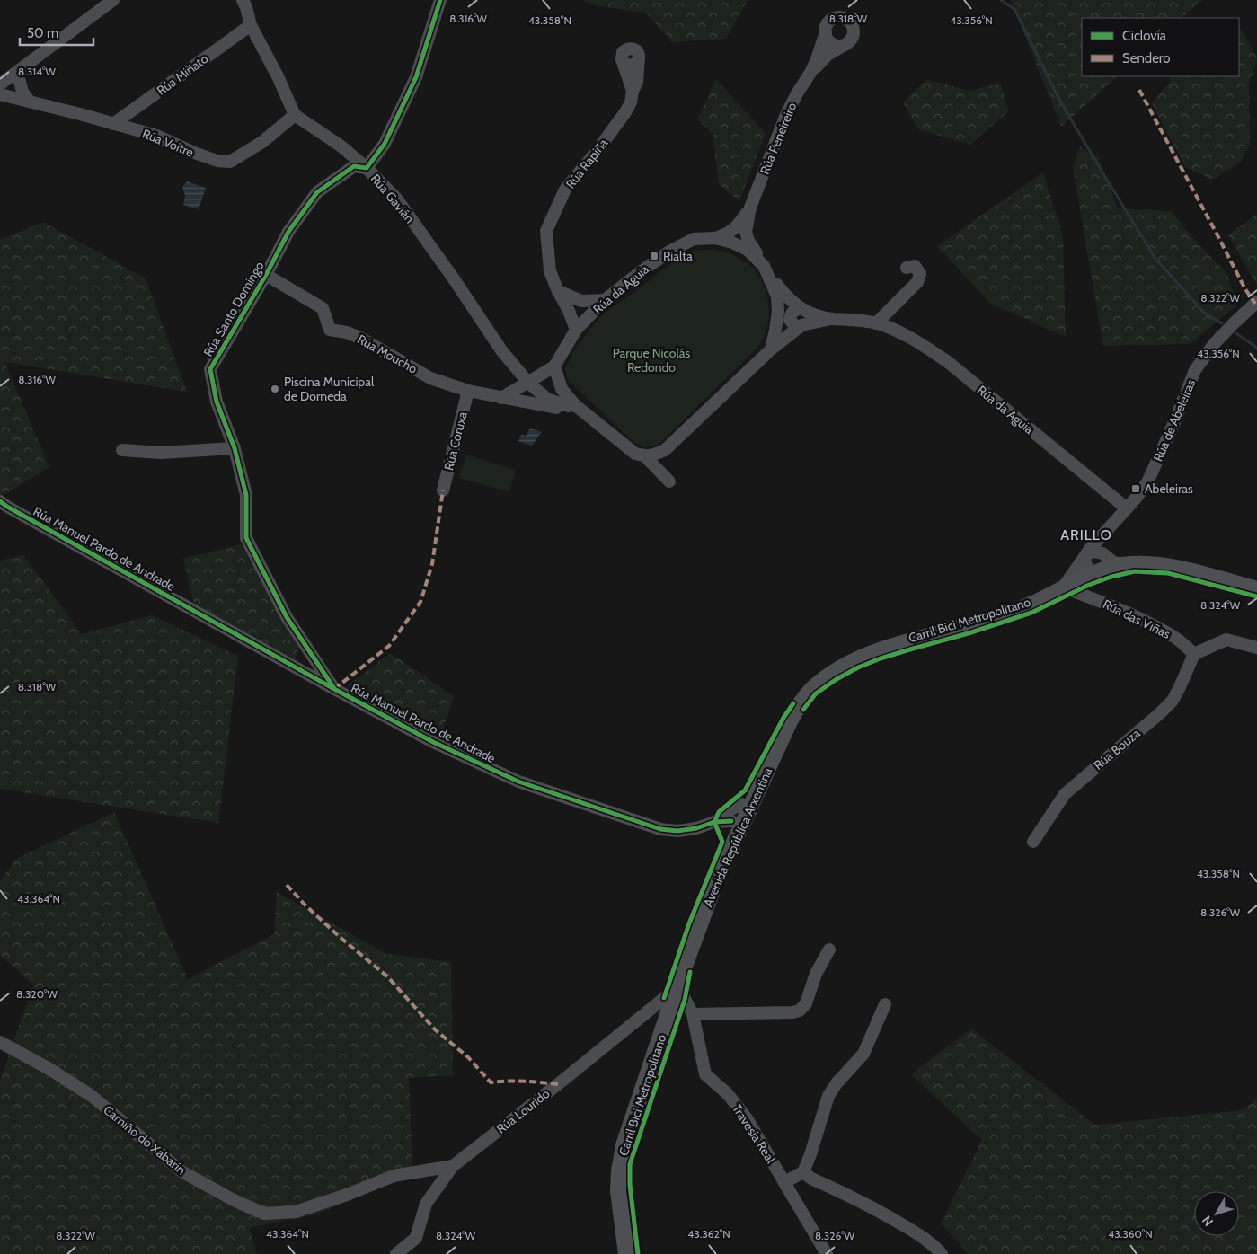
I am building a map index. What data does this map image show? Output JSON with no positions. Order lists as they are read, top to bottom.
{
  "streets": {
    "main road": ["Avenida República Arxentina"],
    "street": [
      "Rúa Miñato",
      "Rúa Peneireiro",
      "Rúa Voitre",
      "Rúa Rapiña",
      "Rúa Gavián",
      "Rúa da Aguia",
      "Rúa Santo Domingo",
      "Rúa Moucho",
      "Rúa de Abeleiras",
      "Rúa Coruxa",
      "Rúa Manuel Pardo de Andrade",
      "Rúa das Viñas",
      "Rúa Bouza",
      "Rúa Lourido",
      "Travesía Real",
      "Camiño do Xabarín"
    ],
    "cycle path": ["Carril Bici Metropolitano"]
  },
  "crossings": [
    ["Rúa Miñato", "Rúa Voitre"],
    ["Rúa Peneireiro", "Rúa da Aguia"],
    ["Rúa Voitre", "Rúa Gavián"],
    ["Rúa Rapiña", "Rúa da Aguia"],
    ["Rúa Gavián", "Rúa Santo Domingo"],
    ["Rúa da Aguia", "Rúa de Abeleiras"],
    ["Rúa Santo Domingo", "Rúa Moucho"],
    ["Rúa Santo Domingo", "Rúa Manuel Pardo de Andrade"],
    ["Rúa Moucho", "Rúa Coruxa"],
    ["Rúa de Abeleiras", "Avenida República Arxentina"],
    ["Rúa Manuel Pardo de Andrade", "Avenida República Arxentina"],
    ["Rúa das Viñas", "Rúa Bouza"],
    ["Rúa das Viñas", "Avenida República Arxentina"],
    ["Avenida República Arxentina", "Rúa Lourido"],
    ["Avenida República Arxentina", "Travesía Real"],
    ["Rúa Lourido", "Travesía Real"],
    ["Rúa Lourido", "Camiño do Xabarín"]
  ],
  "districts": ["ARILLO"],
  "parks": ["Parque Nicolás Redondo"],
  "places": {
    "transit": ["Rialta", "Abeleiras"],
    "other": ["Piscina Municipal de Dorneda"]
  },
  "legend": ["Ciclovía", "Sendero"],
  "scale_bar": "50 m",
  "north": "bottom left",
  "coordinates": [
    "8.316°W",
    "8.318°W",
    "43.358°N",
    "43.356°N",
    "8.314°W",
    "8.322°W",
    "8.324°W",
    "43.364°N",
    "8.326°W",
    "8.320°W",
    "43.362°N",
    "43.360°N"
  ]
}
